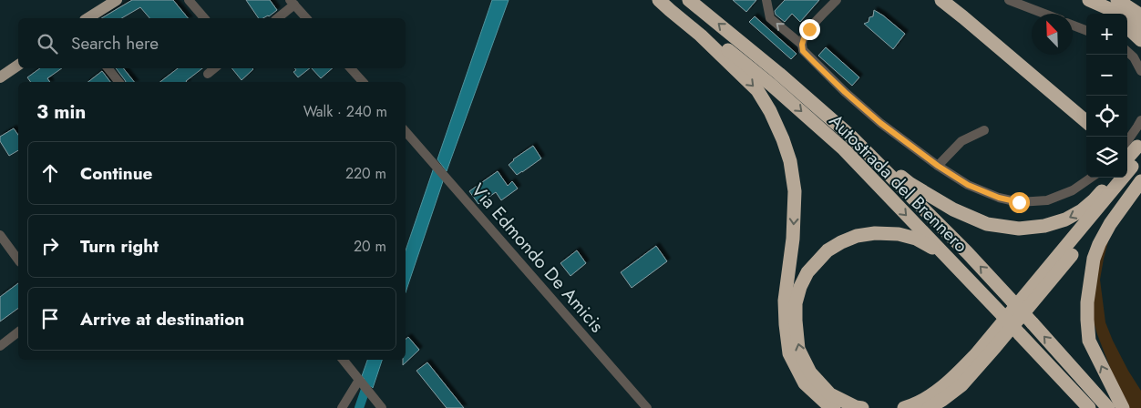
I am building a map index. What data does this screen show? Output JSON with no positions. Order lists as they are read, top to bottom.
{
  "streets": {
    "highway": ["Autostrada del Brennero"],
    "street": ["Via Edmondo De Amicis"]
  },
  "north": "top left",
  "page": {
    "map_buttons": ["+", "−"],
    "search": "Search here",
    "heading": ["3 min", "Walk · 240 m"],
    "list": [
      ["Continue", "220 m"],
      ["Turn right", "20 m"],
      "Arrive at destination"
    ]
  }
}
